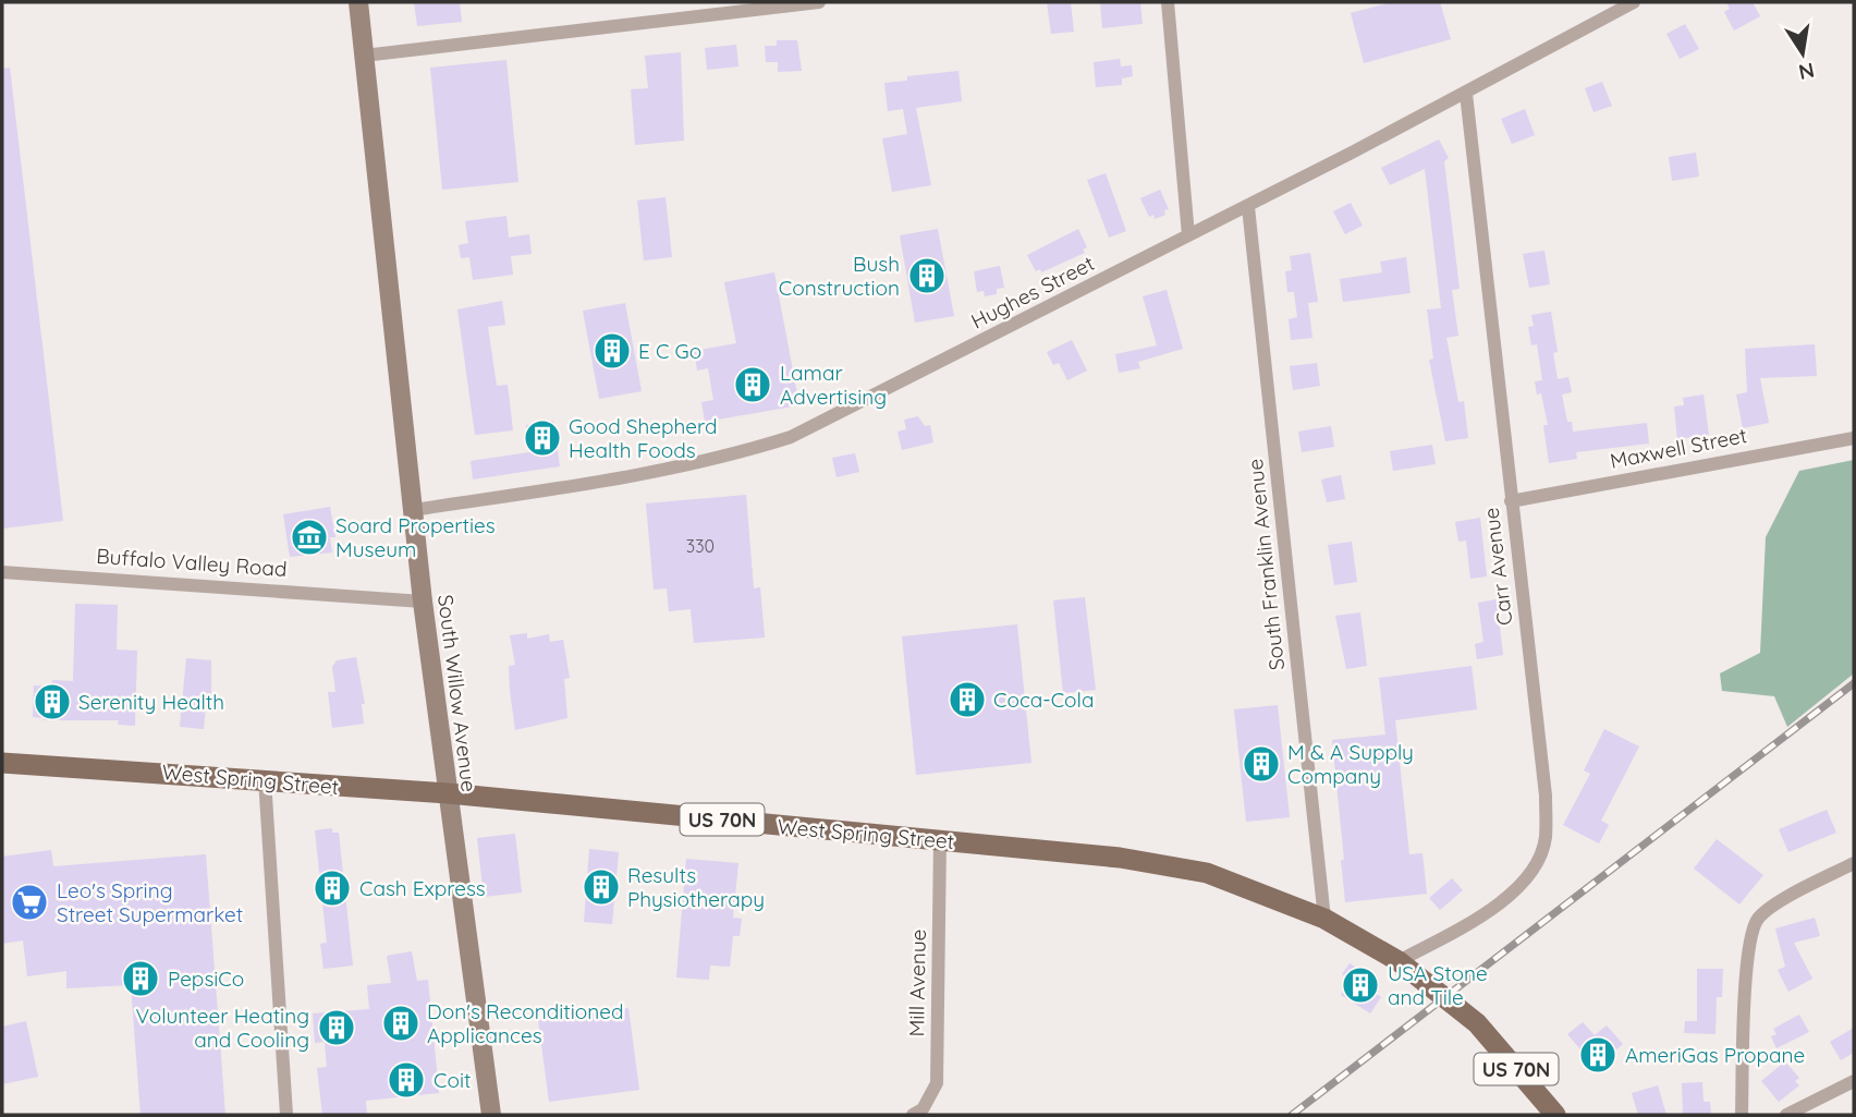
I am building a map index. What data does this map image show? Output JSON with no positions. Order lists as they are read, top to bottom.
{
  "streets": {
    "main road": ["South Willow Avenue", "West Spring Street", "US 70N"],
    "street": [
      "Hughes Street",
      "Maxwell Street",
      "Buffalo Valley Road",
      "South Franklin Avenue",
      "Carr Avenue",
      "Mill Avenue"
    ]
  },
  "crossings": [
    ["Hughes Street", "South Franklin Avenue"],
    ["Hughes Street", "Carr Avenue"],
    ["Hughes Street", "South Willow Avenue"],
    ["Maxwell Street", "Carr Avenue"],
    ["Buffalo Valley Road", "South Willow Avenue"],
    ["South Franklin Avenue", "West Spring Street"],
    ["Carr Avenue", "West Spring Street"],
    ["South Willow Avenue", "West Spring Street"],
    ["West Spring Street", "Mill Avenue"]
  ],
  "places": {
    "building": [
      "Bush Construction",
      "E C Go",
      "Lamar Advertising",
      "Good Shepherd Health Foods",
      "Coca-Cola",
      "Serenity Health",
      "M & A Supply Company",
      "Results Physiotherapy",
      "Cash Express",
      "PepsiCo",
      "USA Stone and Tile",
      "Don's Reconditioned Applicances",
      "Volunteer Heating and Cooling",
      "AmeriGas Propane",
      "Coit"
    ],
    "museum": ["Soard Properties Museum"],
    "supermarket": ["Leo's Spring Street Supermarket"]
  },
  "house_numbers": ["330"],
  "north": "bottom"
}
